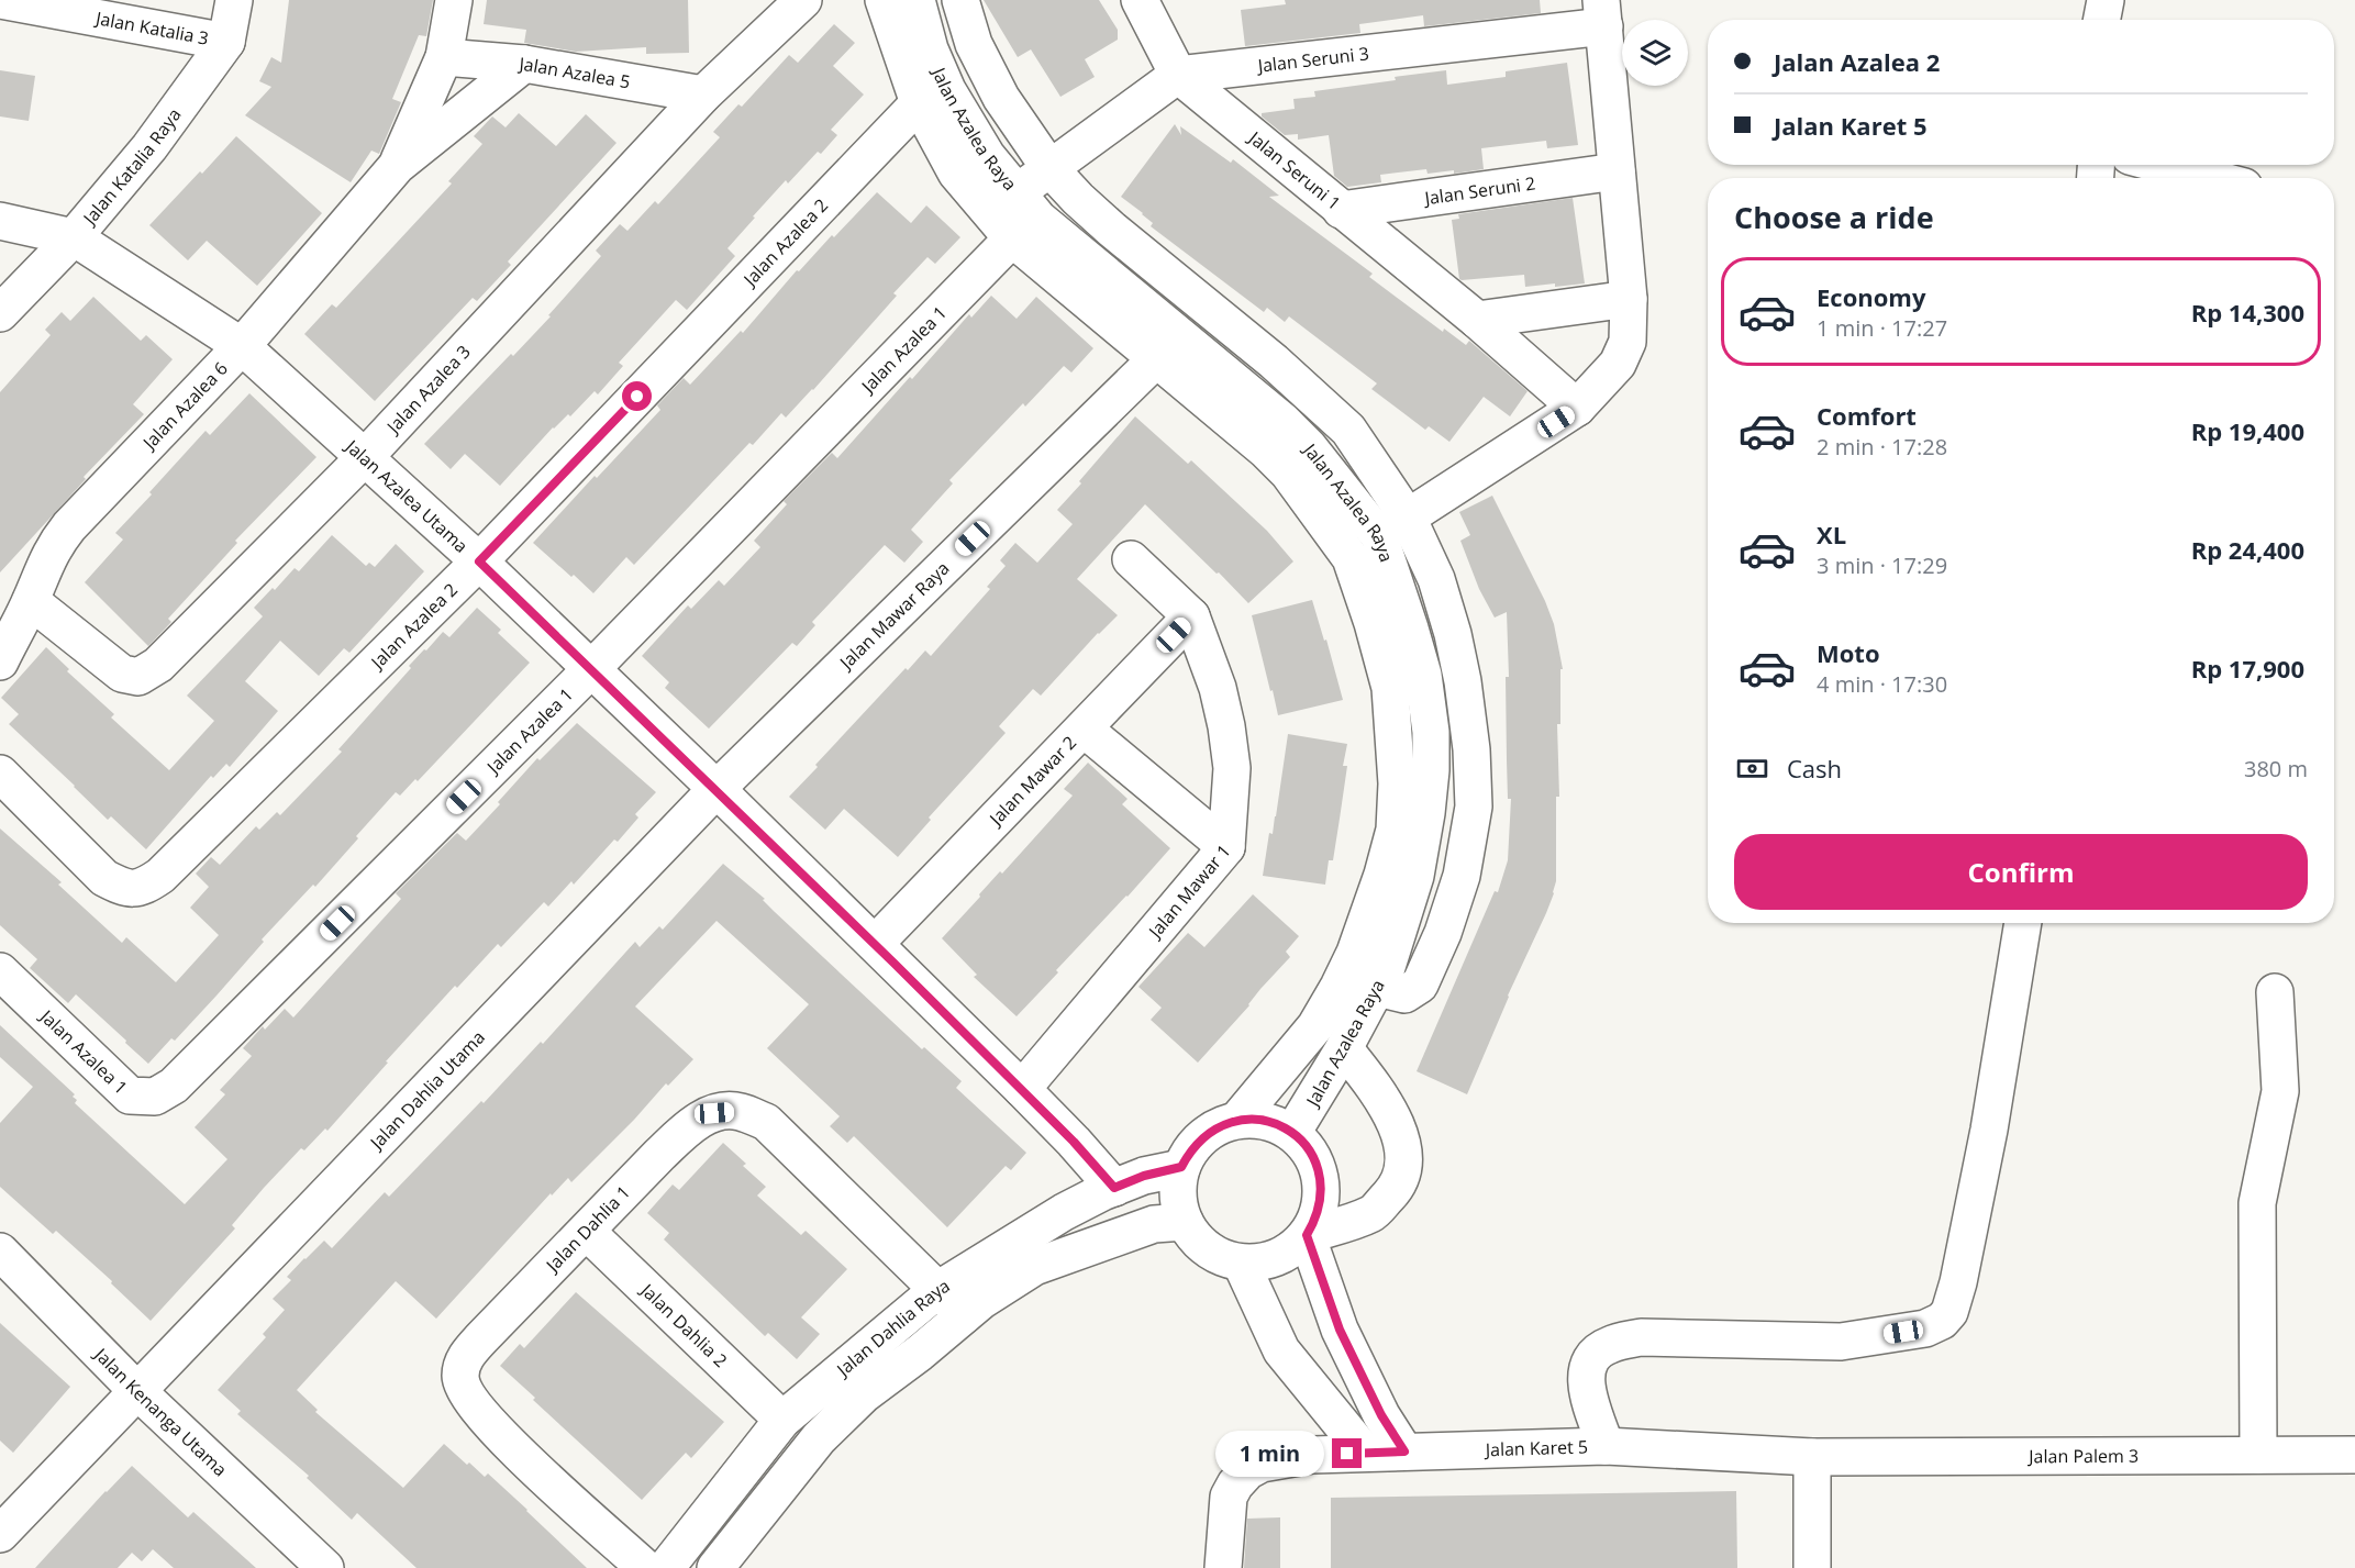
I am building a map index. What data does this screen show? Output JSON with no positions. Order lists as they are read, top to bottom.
{
  "streets": {
    "street": [
      "Jalan Katalia 3",
      "Jalan Seruni 3",
      "Jalan Azalea 5",
      "Jalan Azalea Raya",
      "Jalan Katalia Raya",
      "Jalan Seruni 1",
      "Jalan Seruni 2",
      "Jalan Azalea 2",
      "Jalan Azalea 1",
      "Jalan Azalea 3",
      "Jalan Azalea 6",
      "Jalan Azalea Utama",
      "Jalan Mawar Raya",
      "Jalan Mawar 2",
      "Jalan Mawar 1",
      "Jalan Dahlia Utama",
      "Jalan Dahlia 1",
      "Jalan Dahlia 2",
      "Jalan Dahlia Raya",
      "Jalan Kenanga Utama",
      "Jalan Karet 5",
      "Jalan Palem 3"
    ]
  },
  "crossings": [
    ["Jalan Katalia 3", "Jalan Katalia Raya"],
    ["Jalan Seruni 3", "Jalan Azalea Raya"],
    ["Jalan Seruni 3", "Jalan Seruni 1"],
    ["Jalan Azalea 5", "Jalan Azalea 3"],
    ["Jalan Azalea 5", "Jalan Azalea 6"],
    ["Jalan Azalea Raya", "Jalan Azalea 2"],
    ["Jalan Azalea Raya", "Jalan Azalea 1"],
    ["Jalan Azalea Raya", "Jalan Mawar Raya"],
    ["Jalan Azalea Raya", "Jalan Dahlia Raya"],
    ["Jalan Katalia Raya", "Jalan Azalea Utama"],
    ["Jalan Seruni 1", "Jalan Seruni 2"],
    ["Jalan Azalea 2", "Jalan Azalea Utama"],
    ["Jalan Azalea 1", "Jalan Azalea Utama"],
    ["Jalan Azalea 3", "Jalan Azalea 6"],
    ["Jalan Azalea 3", "Jalan Azalea Utama"],
    ["Jalan Azalea 6", "Jalan Azalea Utama"],
    ["Jalan Azalea Utama", "Jalan Mawar Raya"],
    ["Jalan Azalea Utama", "Jalan Mawar 2"],
    ["Jalan Azalea Utama", "Jalan Mawar 1"],
    ["Jalan Azalea Utama", "Jalan Dahlia Utama"],
    ["Jalan Azalea Utama", "Jalan Dahlia Raya"],
    ["Jalan Mawar Raya", "Jalan Dahlia Utama"],
    ["Jalan Mawar 2", "Jalan Mawar 1"],
    ["Jalan Dahlia Utama", "Jalan Kenanga Utama"],
    ["Jalan Dahlia 1", "Jalan Dahlia 2"],
    ["Jalan Dahlia 1", "Jalan Dahlia Raya"],
    ["Jalan Dahlia 2", "Jalan Dahlia Raya"],
    ["Jalan Karet 5", "Jalan Palem 3"]
  ],
  "page": {
    "banner": ["Jalan Azalea 2", "Jalan Karet 5"],
    "heading": "Choose a ride",
    "list": [
      {
        "name": "Economy",
        "note": "1 min · 17:27",
        "value": "Rp 14,300"
      },
      {
        "name": "Comfort",
        "note": "2 min · 17:28",
        "value": "Rp 19,400"
      },
      {
        "name": "XL",
        "note": "3 min · 17:29",
        "value": "Rp 24,400"
      },
      {
        "name": "Moto",
        "note": "4 min · 17:30",
        "value": "Rp 17,900"
      }
    ],
    "pay": ["Cash", "380 m"],
    "buttons": "Confirm",
    "bubble": "1 min"
  }
}
